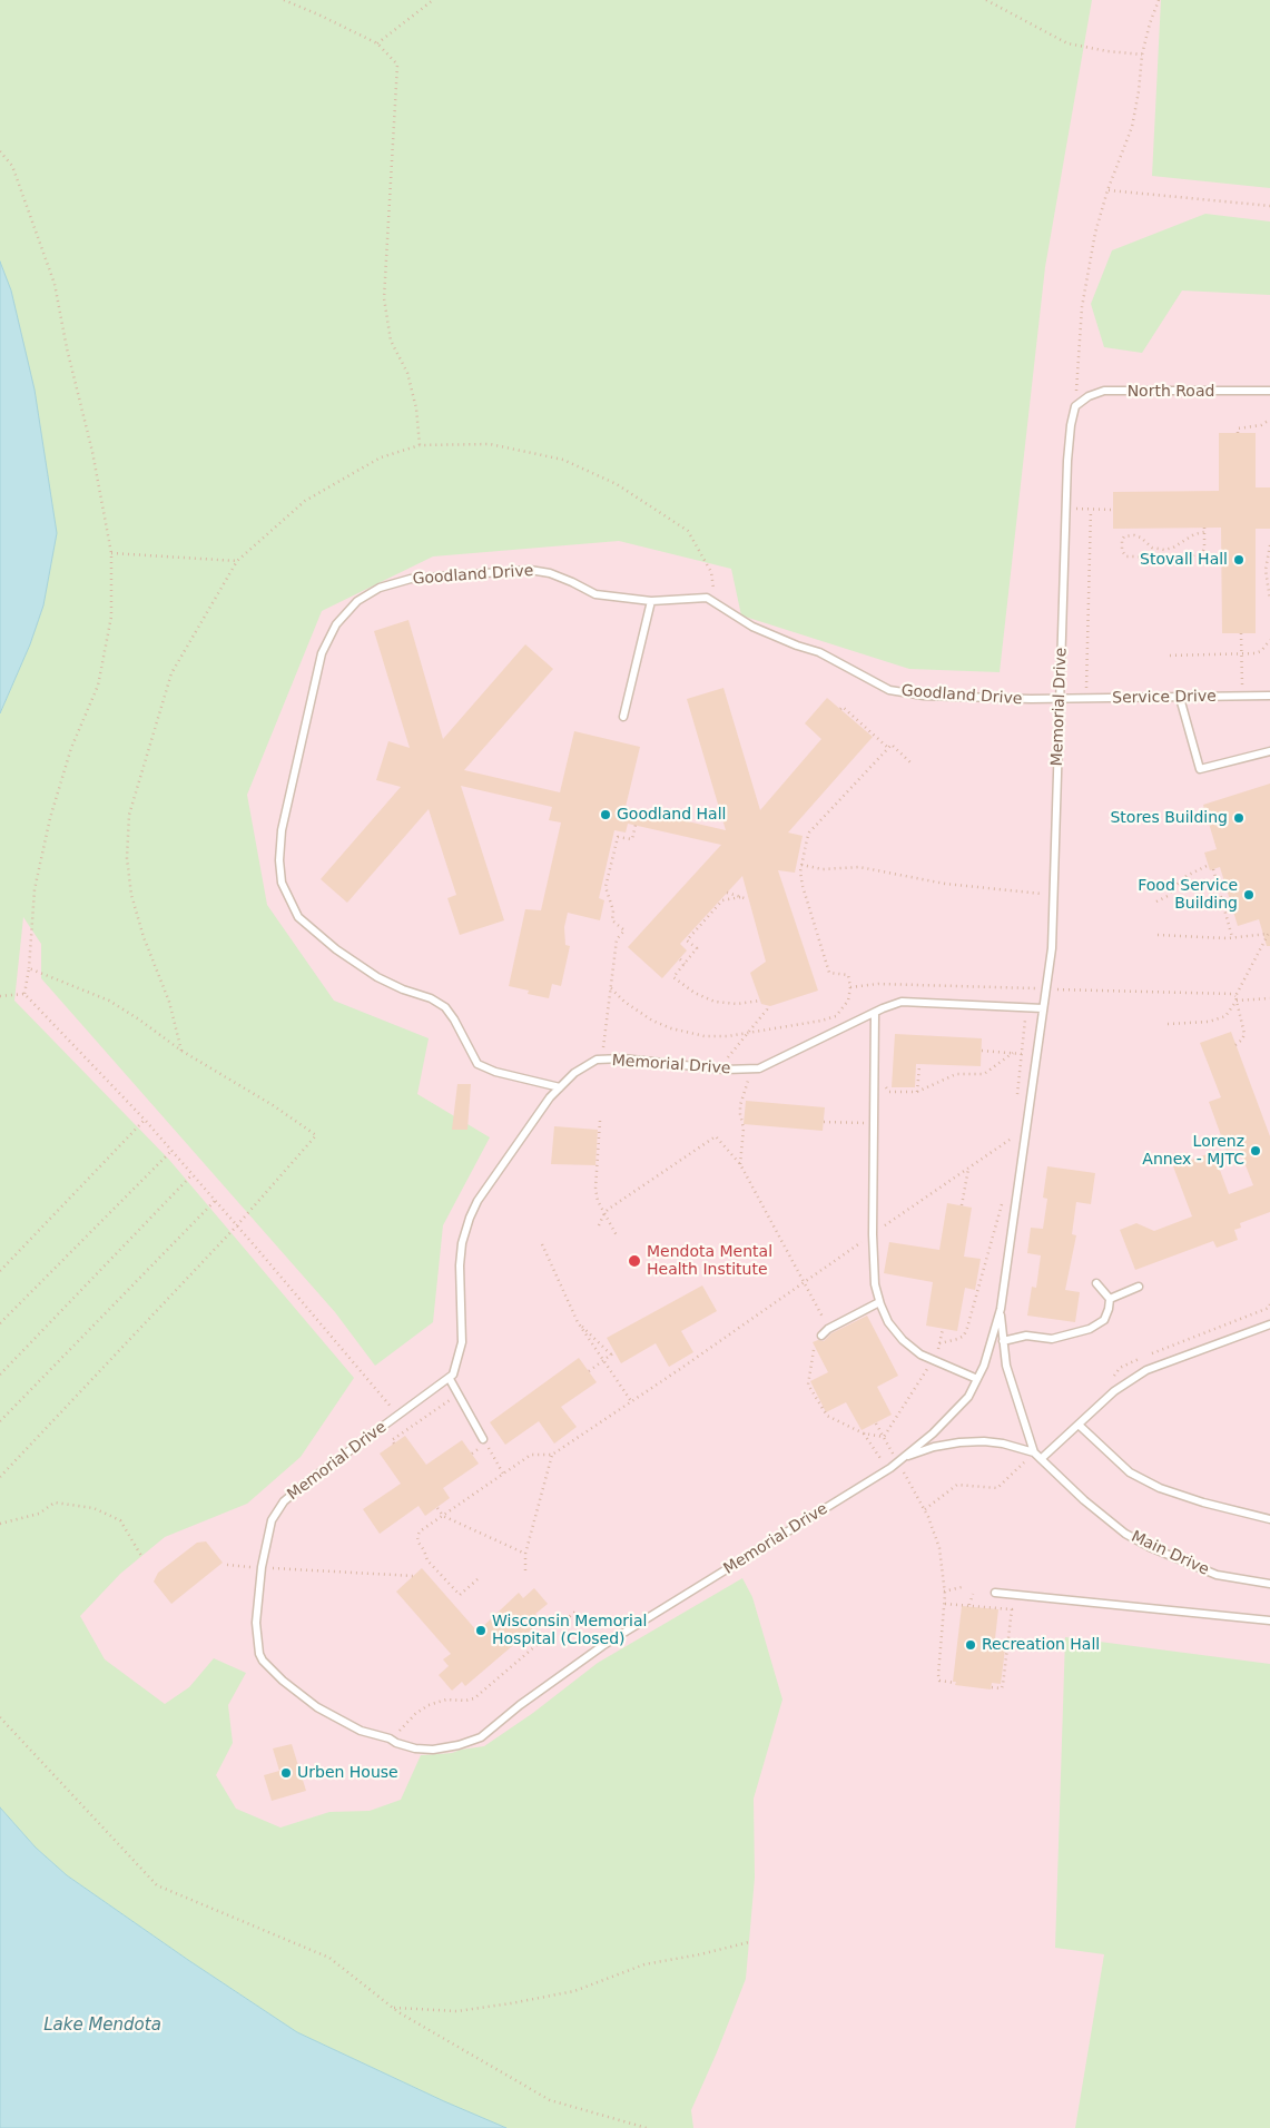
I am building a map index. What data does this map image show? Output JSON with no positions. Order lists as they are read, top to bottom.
{
  "streets": {
    "lane": [
      "North Road",
      "Goodland Drive",
      "Service Drive",
      "Memorial Drive",
      "Main Drive"
    ]
  },
  "crossings": [
    ["North Road", "Memorial Drive"],
    ["Goodland Drive", "Service Drive"],
    ["Goodland Drive", "Memorial Drive"],
    ["Service Drive", "Memorial Drive"],
    ["Memorial Drive", "Main Drive"]
  ],
  "water": ["Lake Mendota"],
  "places": [
    "Stovall Hall",
    "Goodland Hall",
    "Stores Building",
    "Food Service Building",
    "Lorenz Annex - MJTC",
    "Mendota Mental Health Institute",
    "Wisconsin Memorial Hospital (Closed)",
    "Recreation Hall",
    "Urben House"
  ]
}
